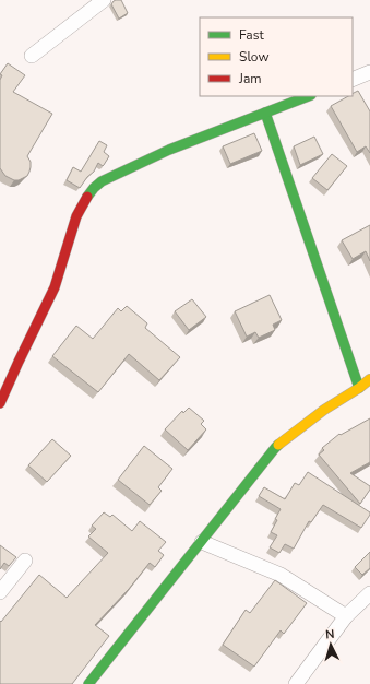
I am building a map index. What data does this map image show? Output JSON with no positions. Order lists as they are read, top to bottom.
{
  "legend": ["Fast", "Slow", "Jam"],
  "north": "top"
}
